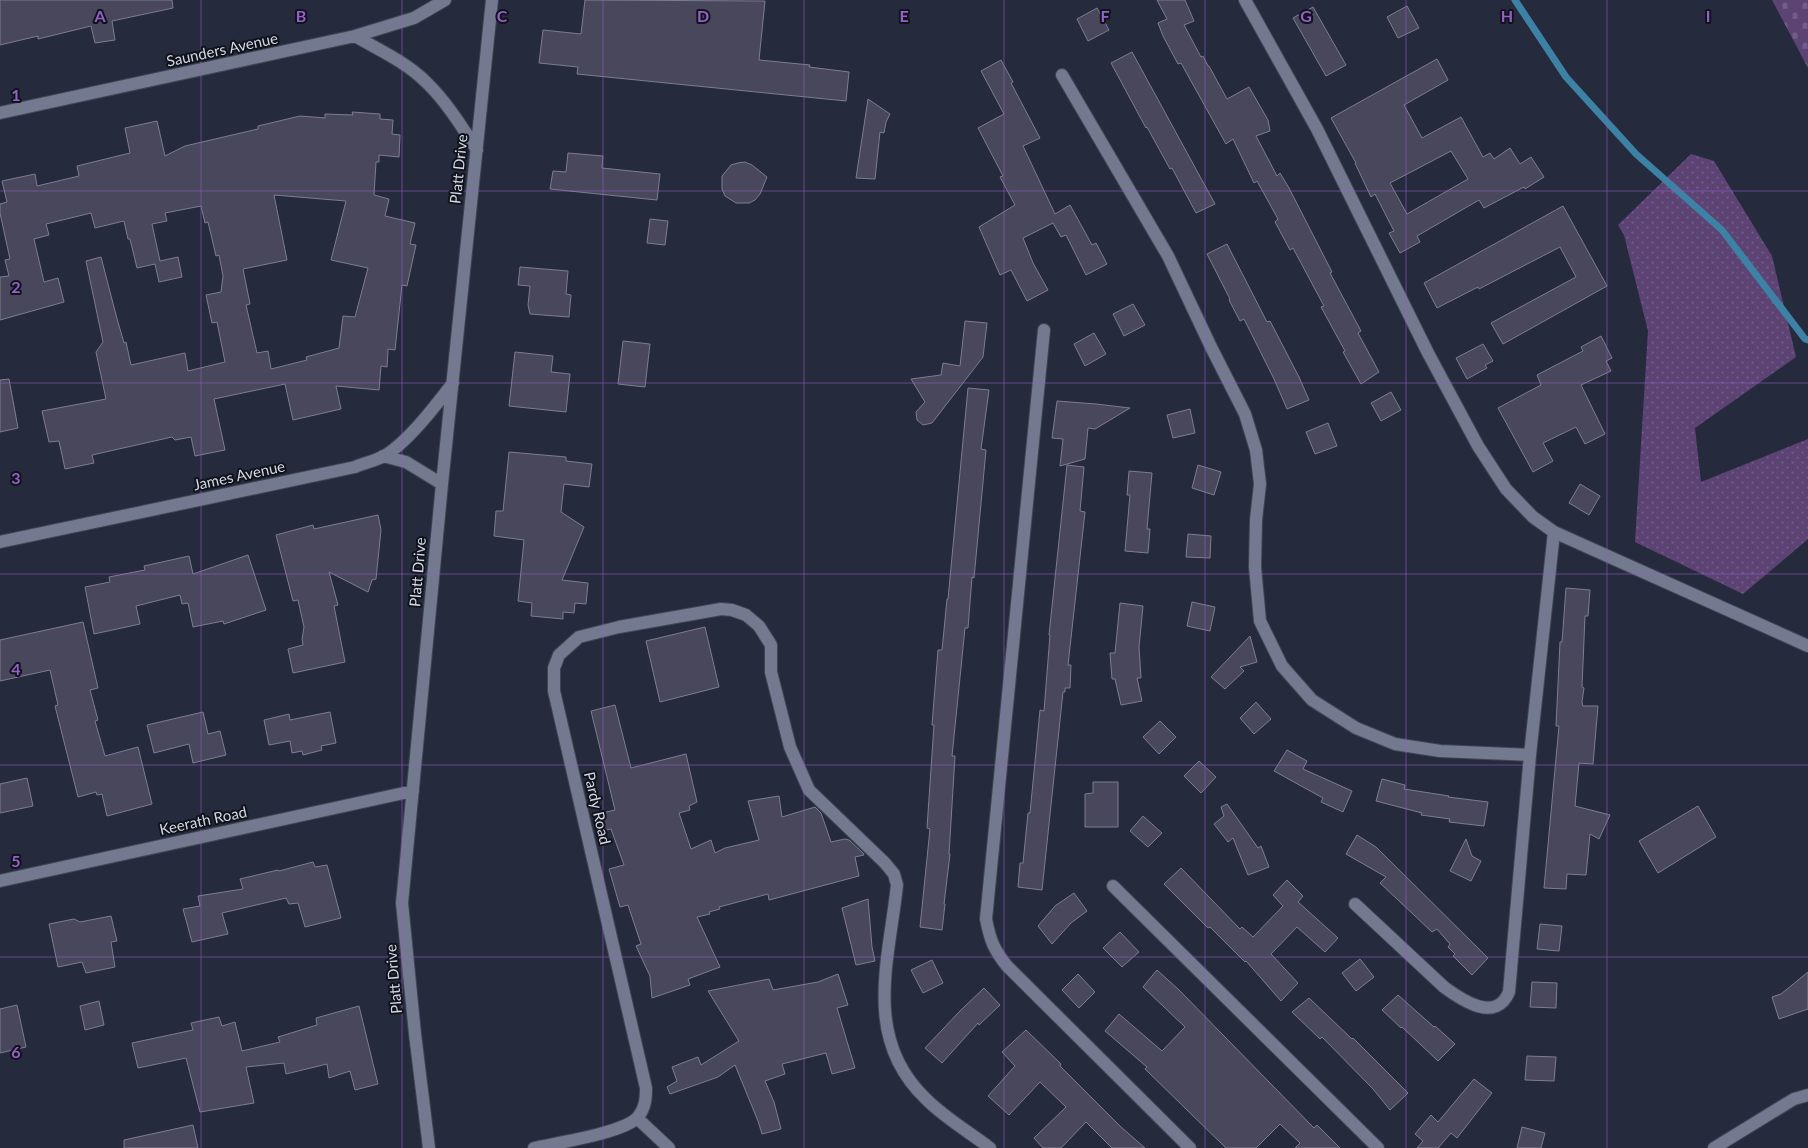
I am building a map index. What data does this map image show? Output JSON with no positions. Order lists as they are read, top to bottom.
{
  "streets": {
    "street": [
      "Saunders Avenue",
      "Platt Drive",
      "James Avenue",
      "Pardy Road",
      "Keerath Road"
    ]
  },
  "crossings": [
    ["Platt Drive", "James Avenue"],
    ["Platt Drive", "Keerath Road"]
  ],
  "grid": {
    "columns": [
      "A",
      "B",
      "C",
      "D",
      "E",
      "F",
      "G",
      "H",
      "I"
    ],
    "rows": [
      "1",
      "2",
      "3",
      "4",
      "5",
      "6"
    ]
  }
}
